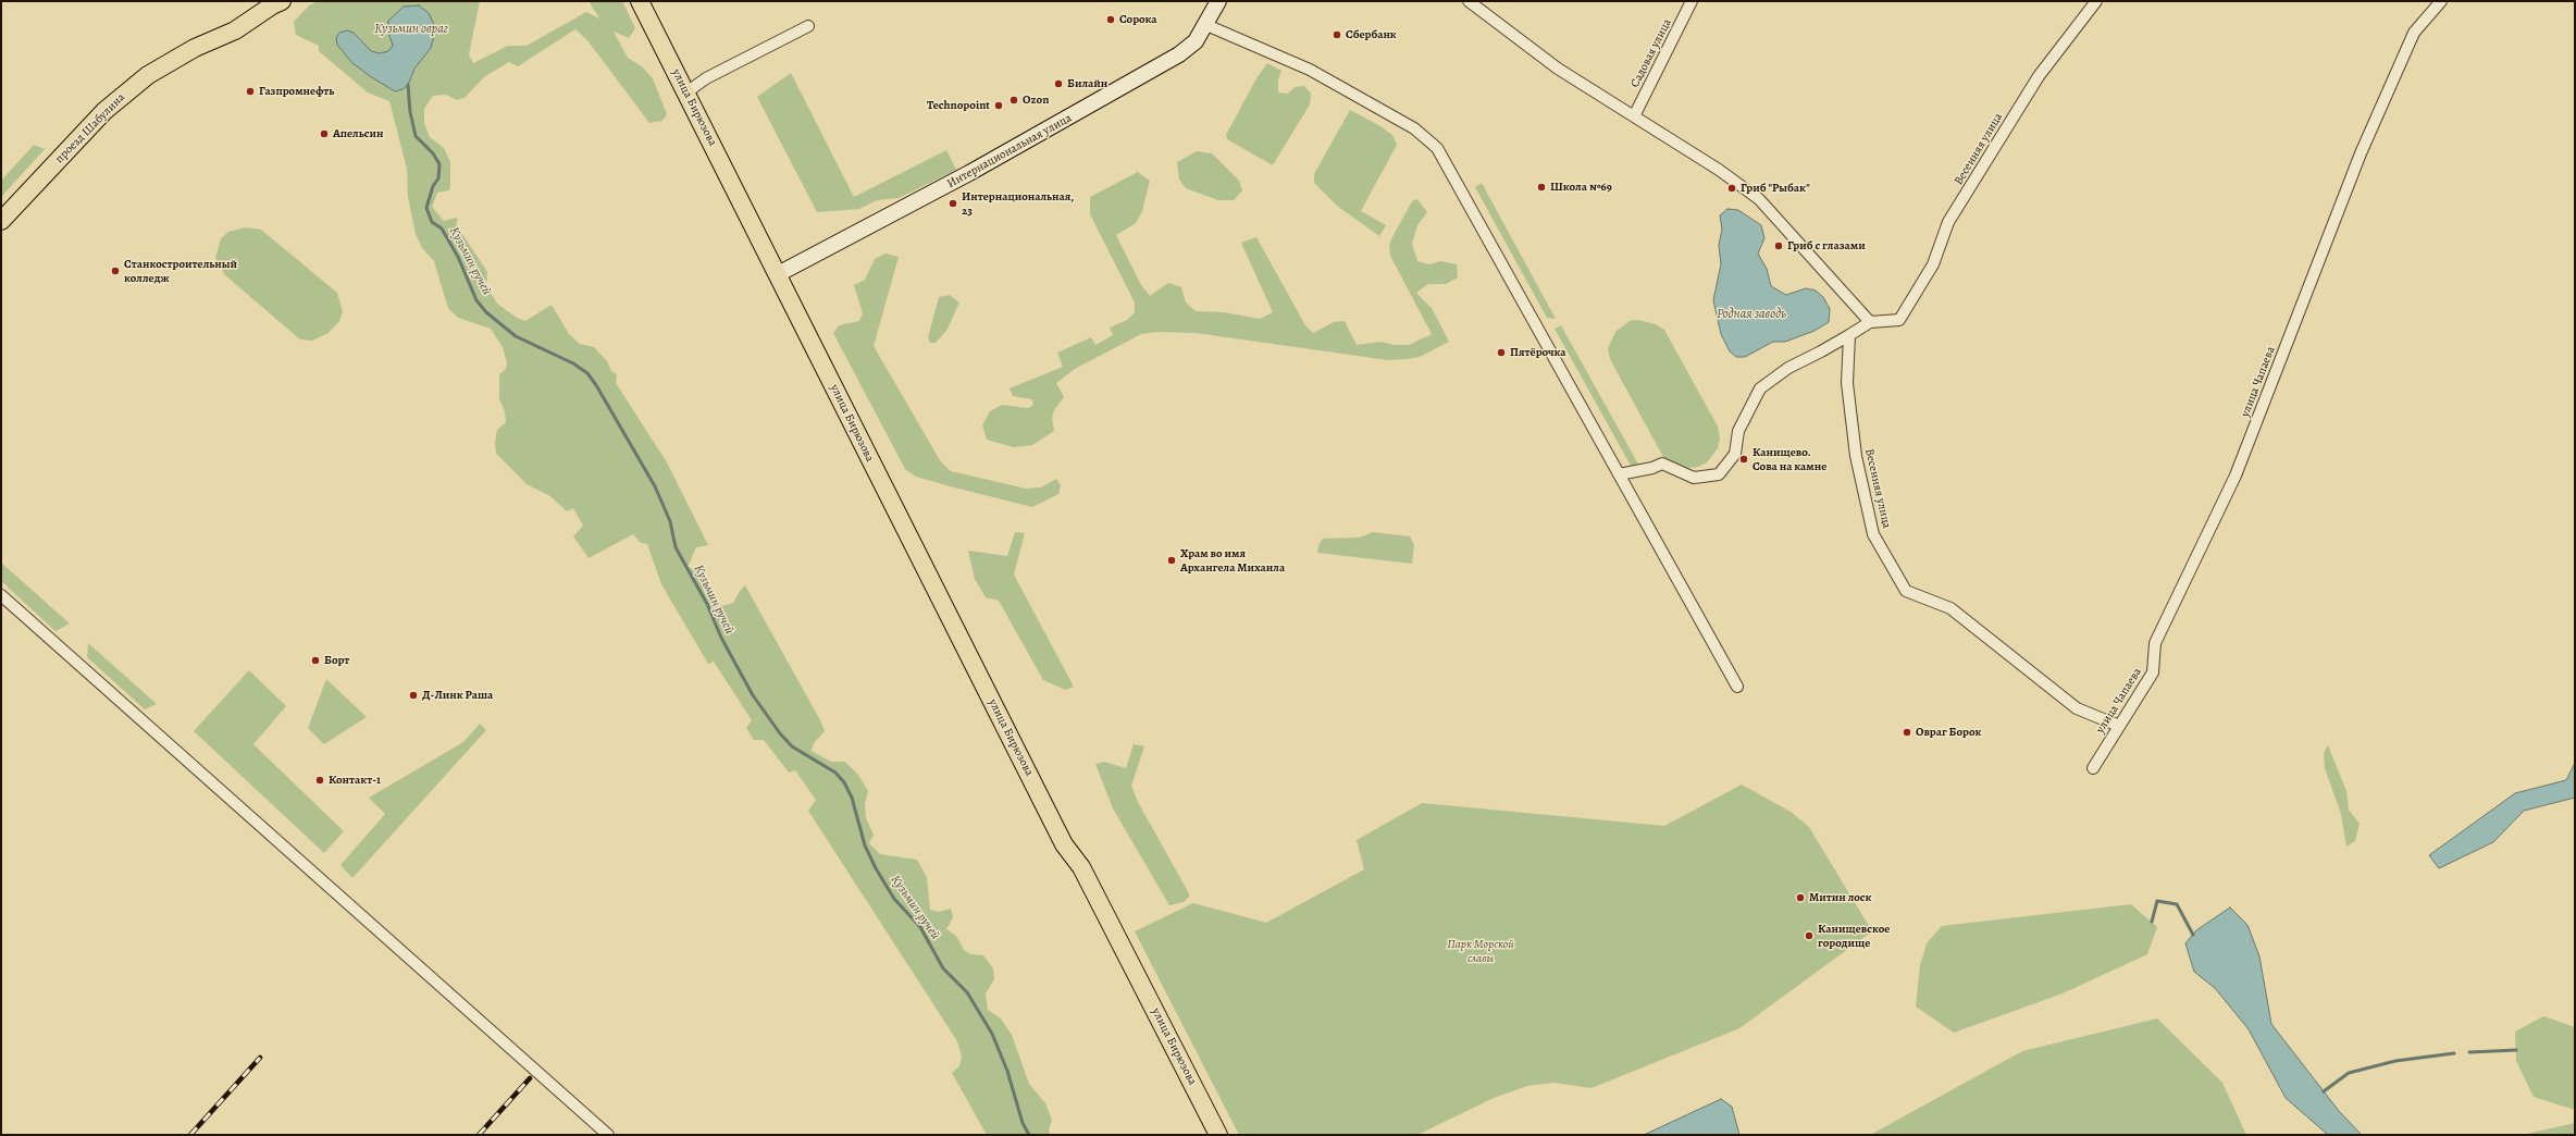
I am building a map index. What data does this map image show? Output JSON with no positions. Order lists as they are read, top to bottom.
{
  "streets": {
    "main road": ["улица Бирюзова", "проезд Шабулина", "Интернациональная улица"],
    "street": ["Садовая улица", "Весенняя улица", "улица Чапаева"]
  },
  "crossings": [
    ["улица Бирюзова", "Интернациональная улица"],
    ["Весенняя улица", "улица Чапаева"]
  ],
  "water": ["Кузьмин овраг", "Кузьмин ручей", "Родная заводь"],
  "parks": ["Парк Морской славы"],
  "places": [
    "Сорока",
    "Сбербанк",
    "Билайн",
    "Газпромнефть",
    "Ozon",
    "Technopoint",
    "Апельсин",
    "Школа №69",
    "Гриб \"Рыбак\"",
    "Интернациональная, 23",
    "Гриб с глазами",
    "Станкостроительный колледж",
    "Пятёрочка",
    "Канищево. Сова на камне",
    "Храм во имя Архангела Михаила",
    "Борт",
    "Д-Линк Раша",
    "Овраг Борок",
    "Контакт-1",
    "Митин лоск",
    "Канищевское городище"
  ]
}
